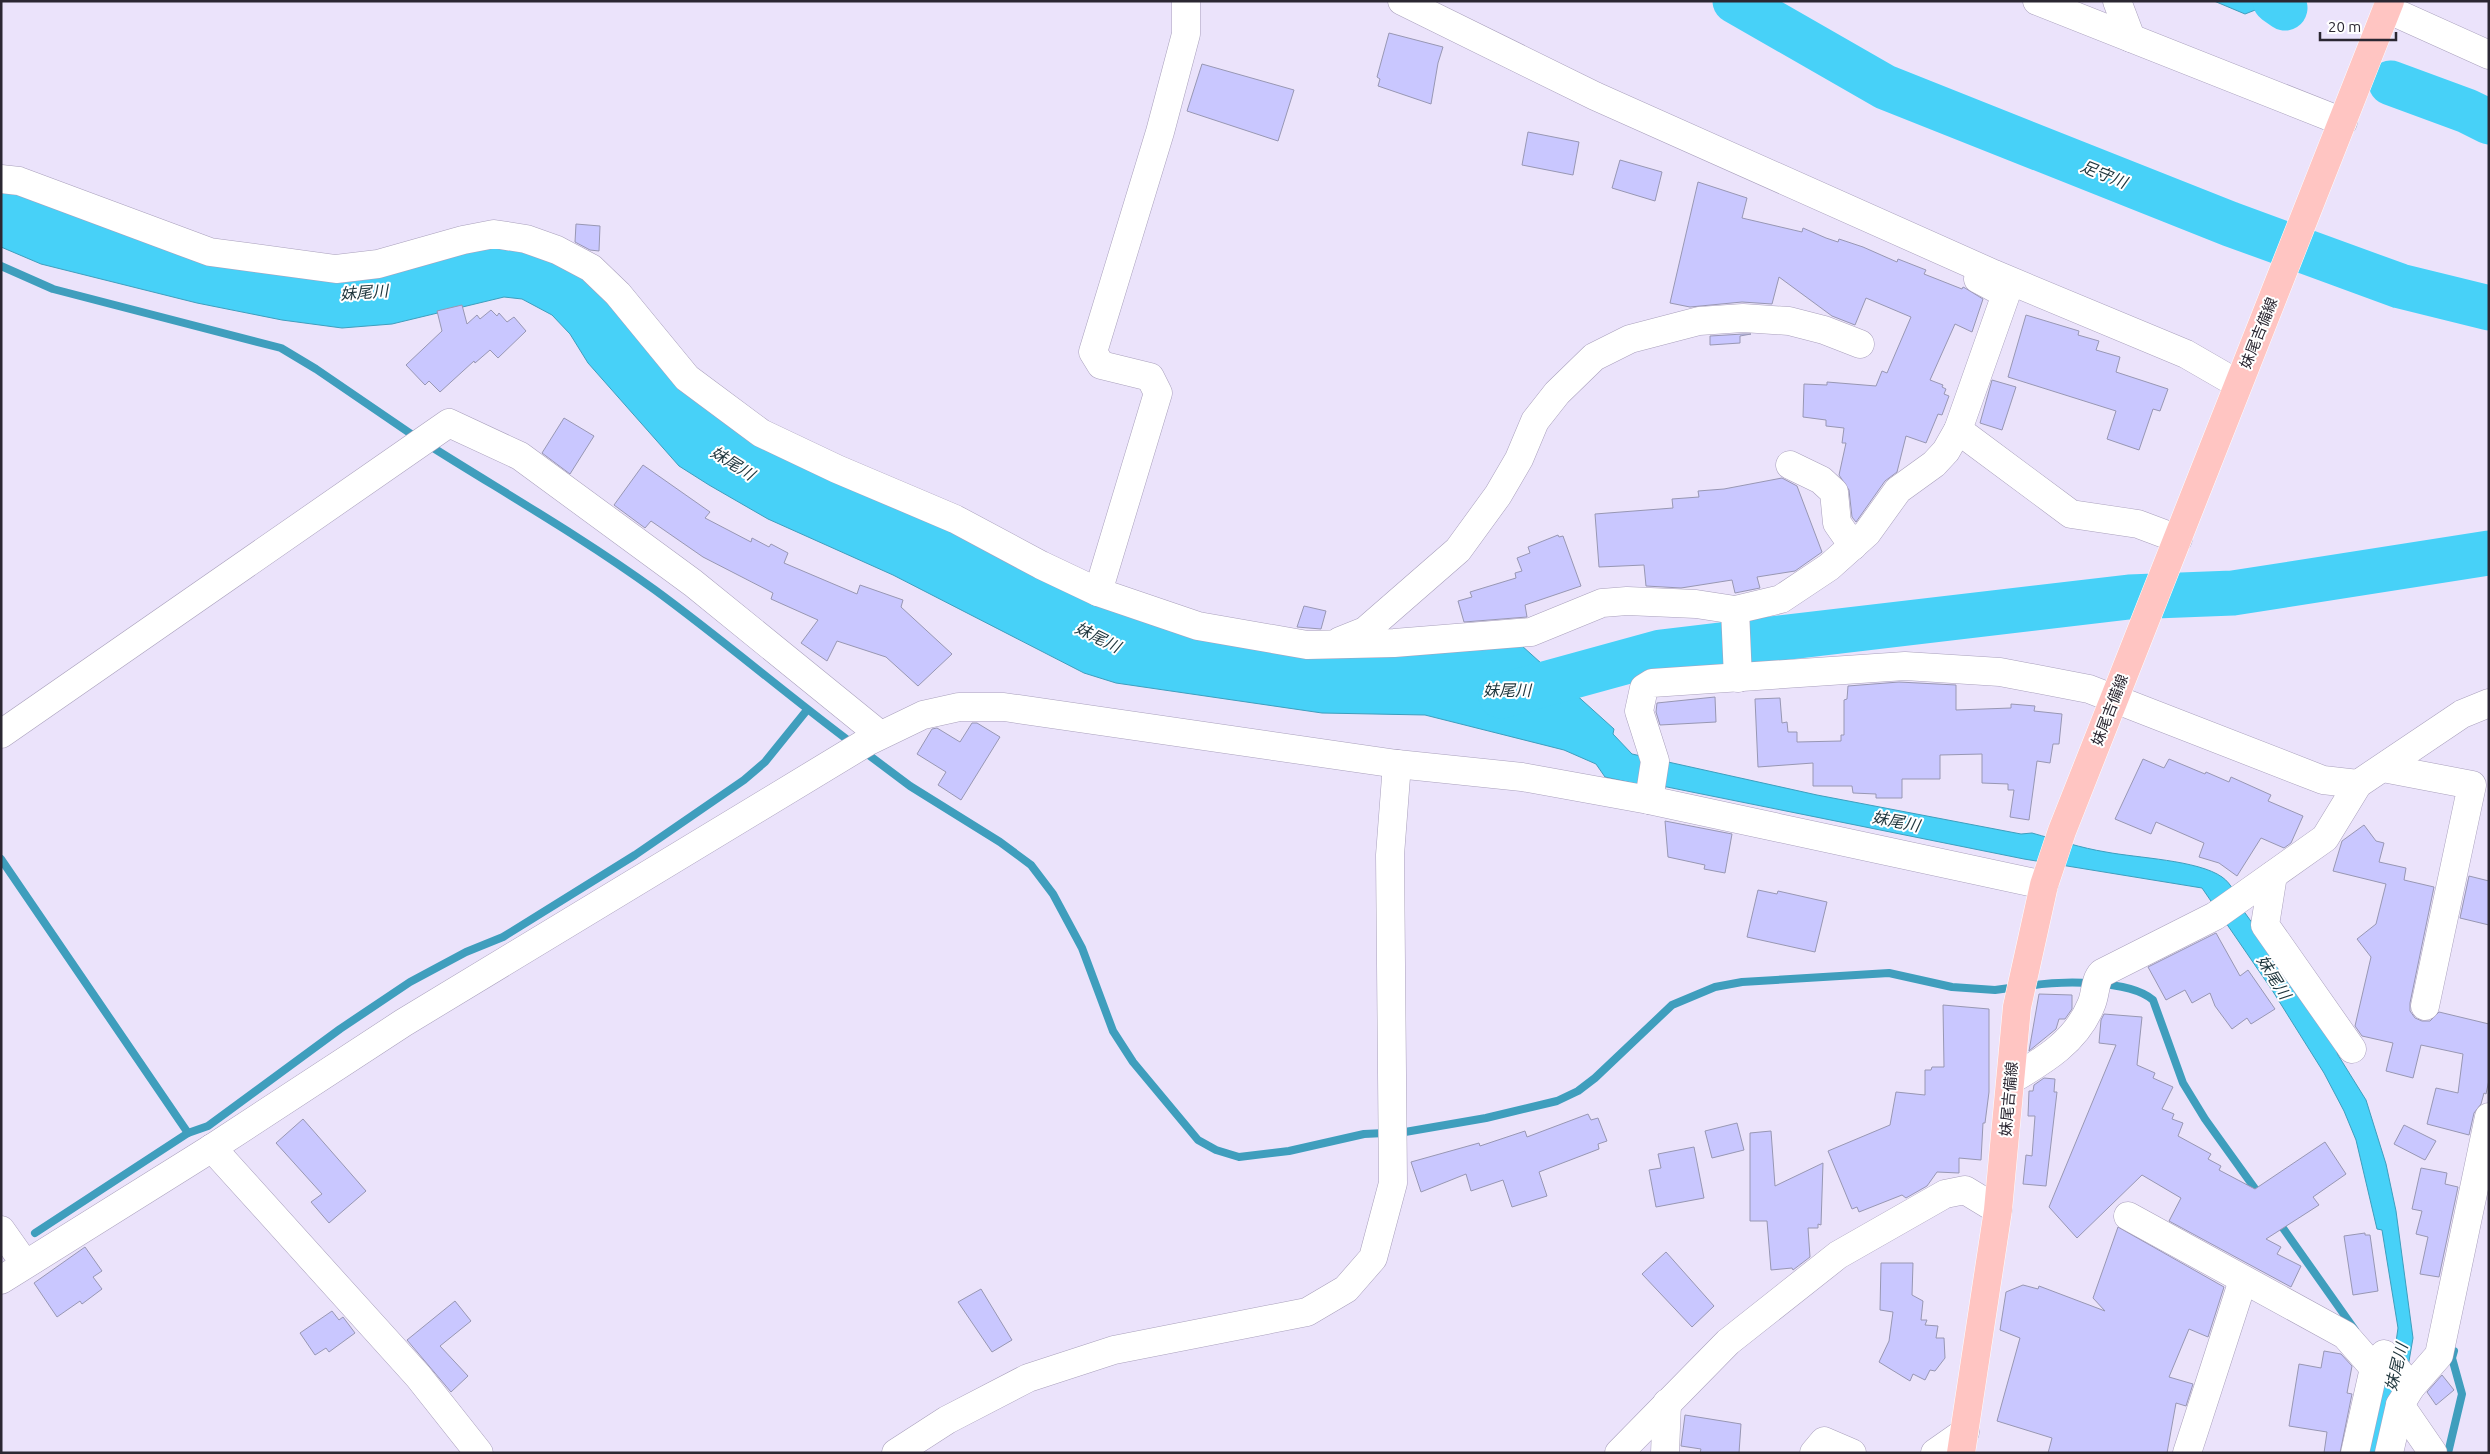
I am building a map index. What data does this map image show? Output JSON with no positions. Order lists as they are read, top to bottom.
{
  "streets": {
    "main road": ["妹尾吉備線"]
  },
  "water": ["足守川", "妹尾川"],
  "scale_bar": "20 m"
}
